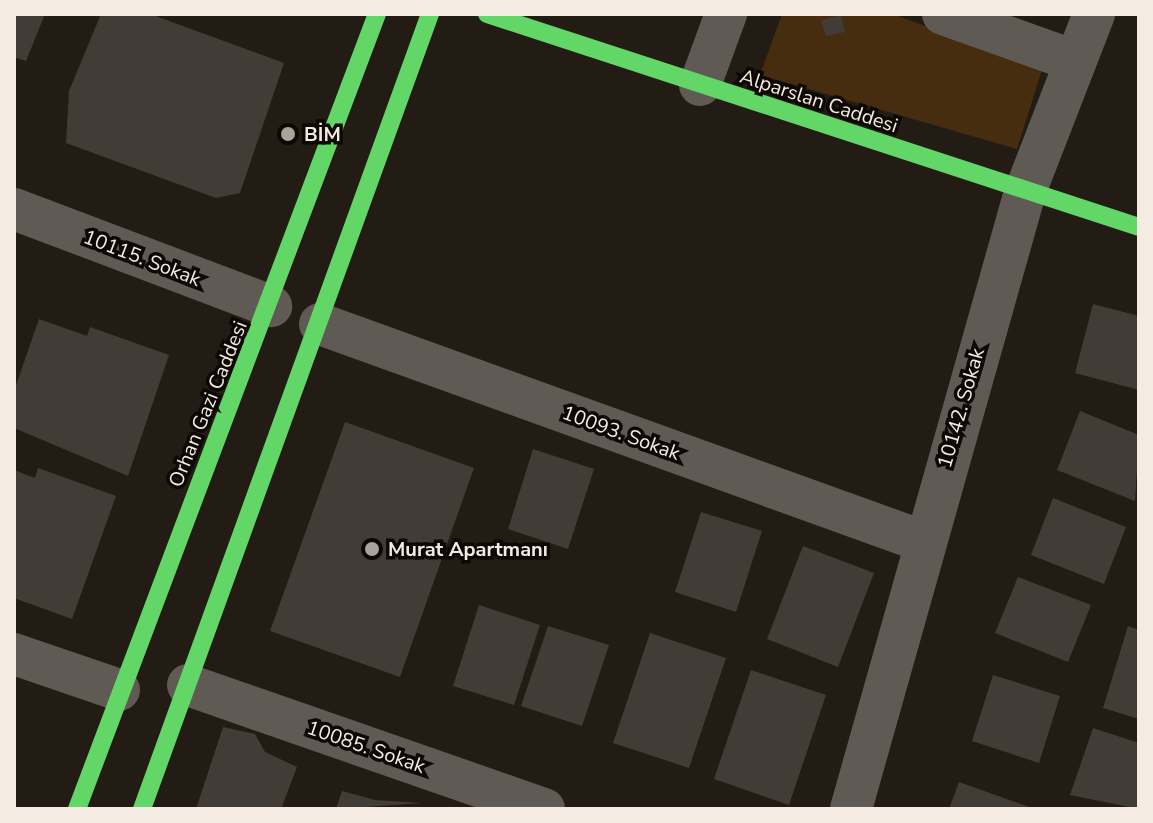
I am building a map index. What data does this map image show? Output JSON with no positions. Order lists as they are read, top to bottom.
{
  "streets": {
    "street": [
      "Alparslan Caddesi",
      "10115. Sokak",
      "Orhan Gazi Caddesi",
      "10142. Sokak",
      "10093. Sokak",
      "10085. Sokak"
    ]
  },
  "crossings": [
    ["Alparslan Caddesi", "10142. Sokak"],
    ["10115. Sokak", "Orhan Gazi Caddesi"],
    ["10142. Sokak", "10093. Sokak"]
  ],
  "places": ["BİM", "Murat Apartmanı"]
}
